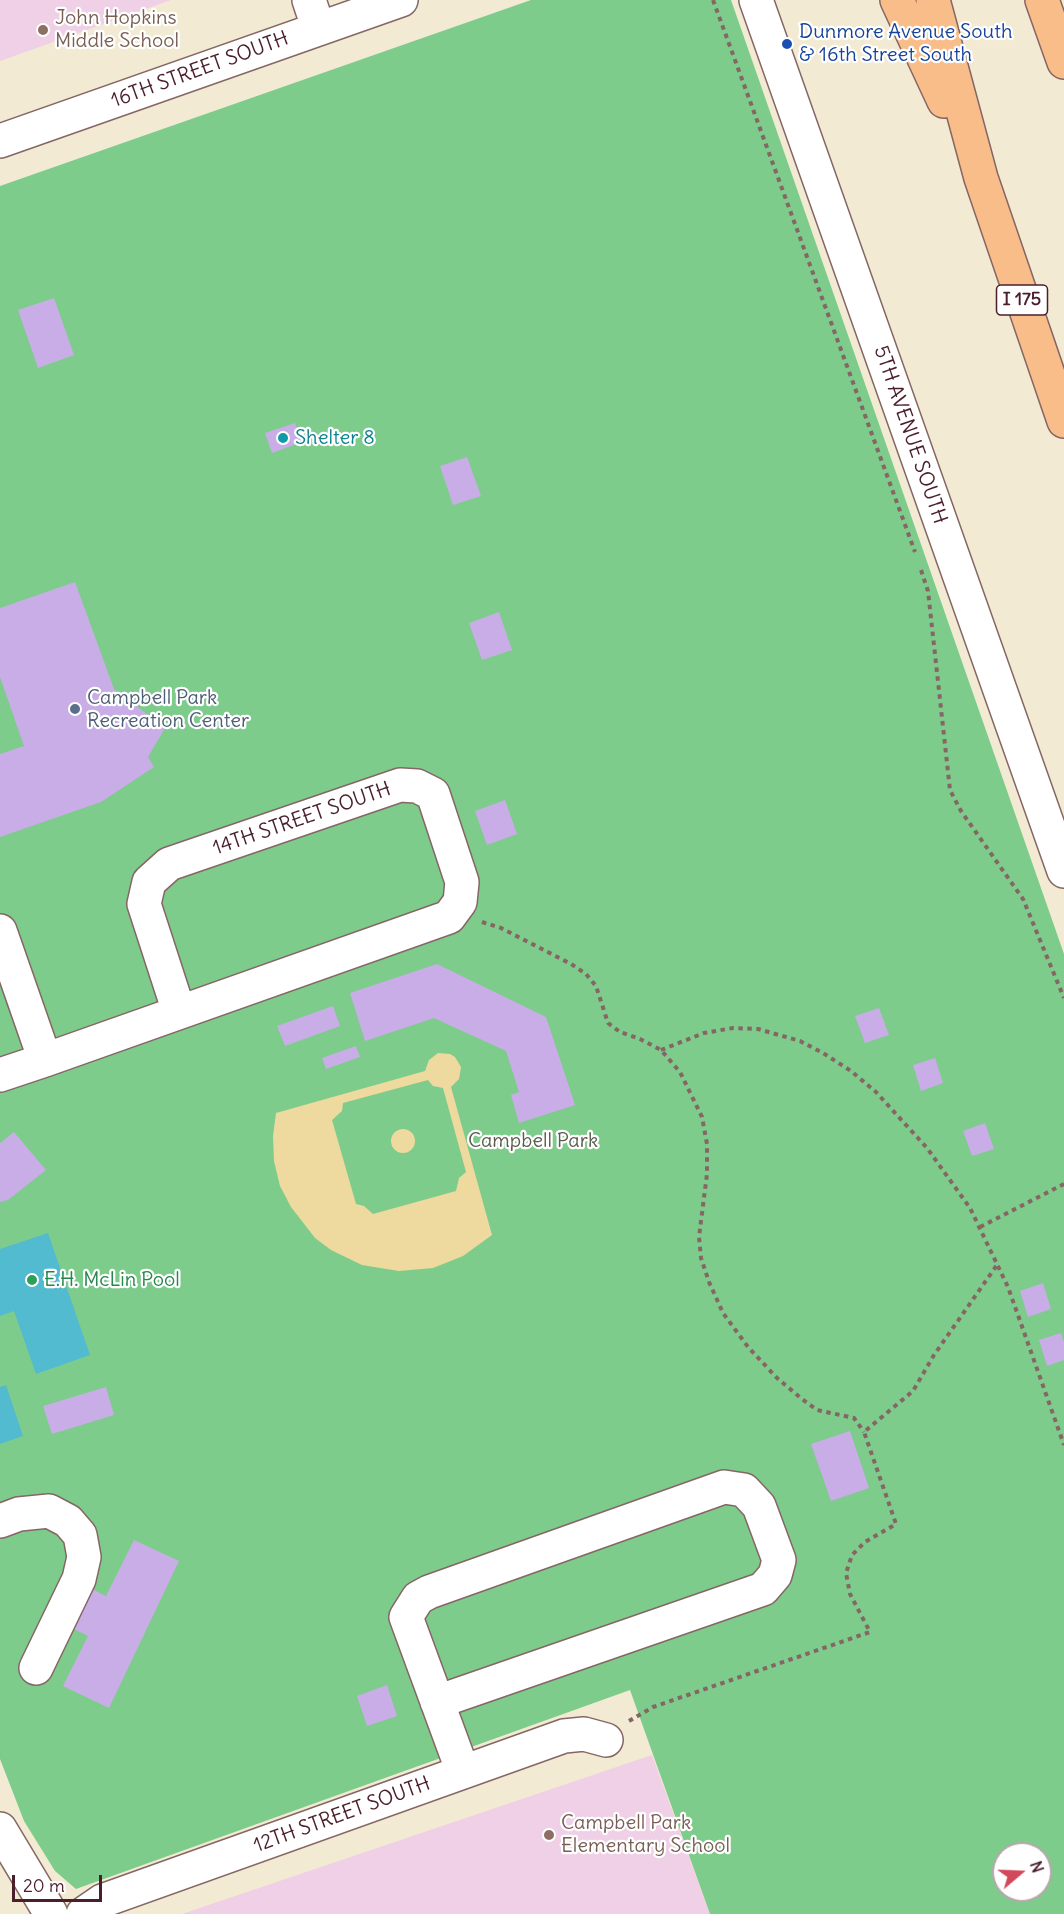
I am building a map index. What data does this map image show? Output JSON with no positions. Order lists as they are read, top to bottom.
{
  "streets": {
    "highway": ["I 175"],
    "street": [
      "16TH STREET SOUTH",
      "5TH AVENUE SOUTH",
      "14TH STREET SOUTH",
      "12TH STREET SOUTH"
    ]
  },
  "parks": ["Campbell Park"],
  "places": [
    "John Hopkins Middle School",
    "Dunmore Avenue South & 16th Street South",
    "Shelter 8",
    "Campbell Park Recreation Center",
    "E.H. McLin Pool",
    "Campbell Park Elementary School"
  ],
  "scale_bar": "20 m",
  "north": "right"
}
